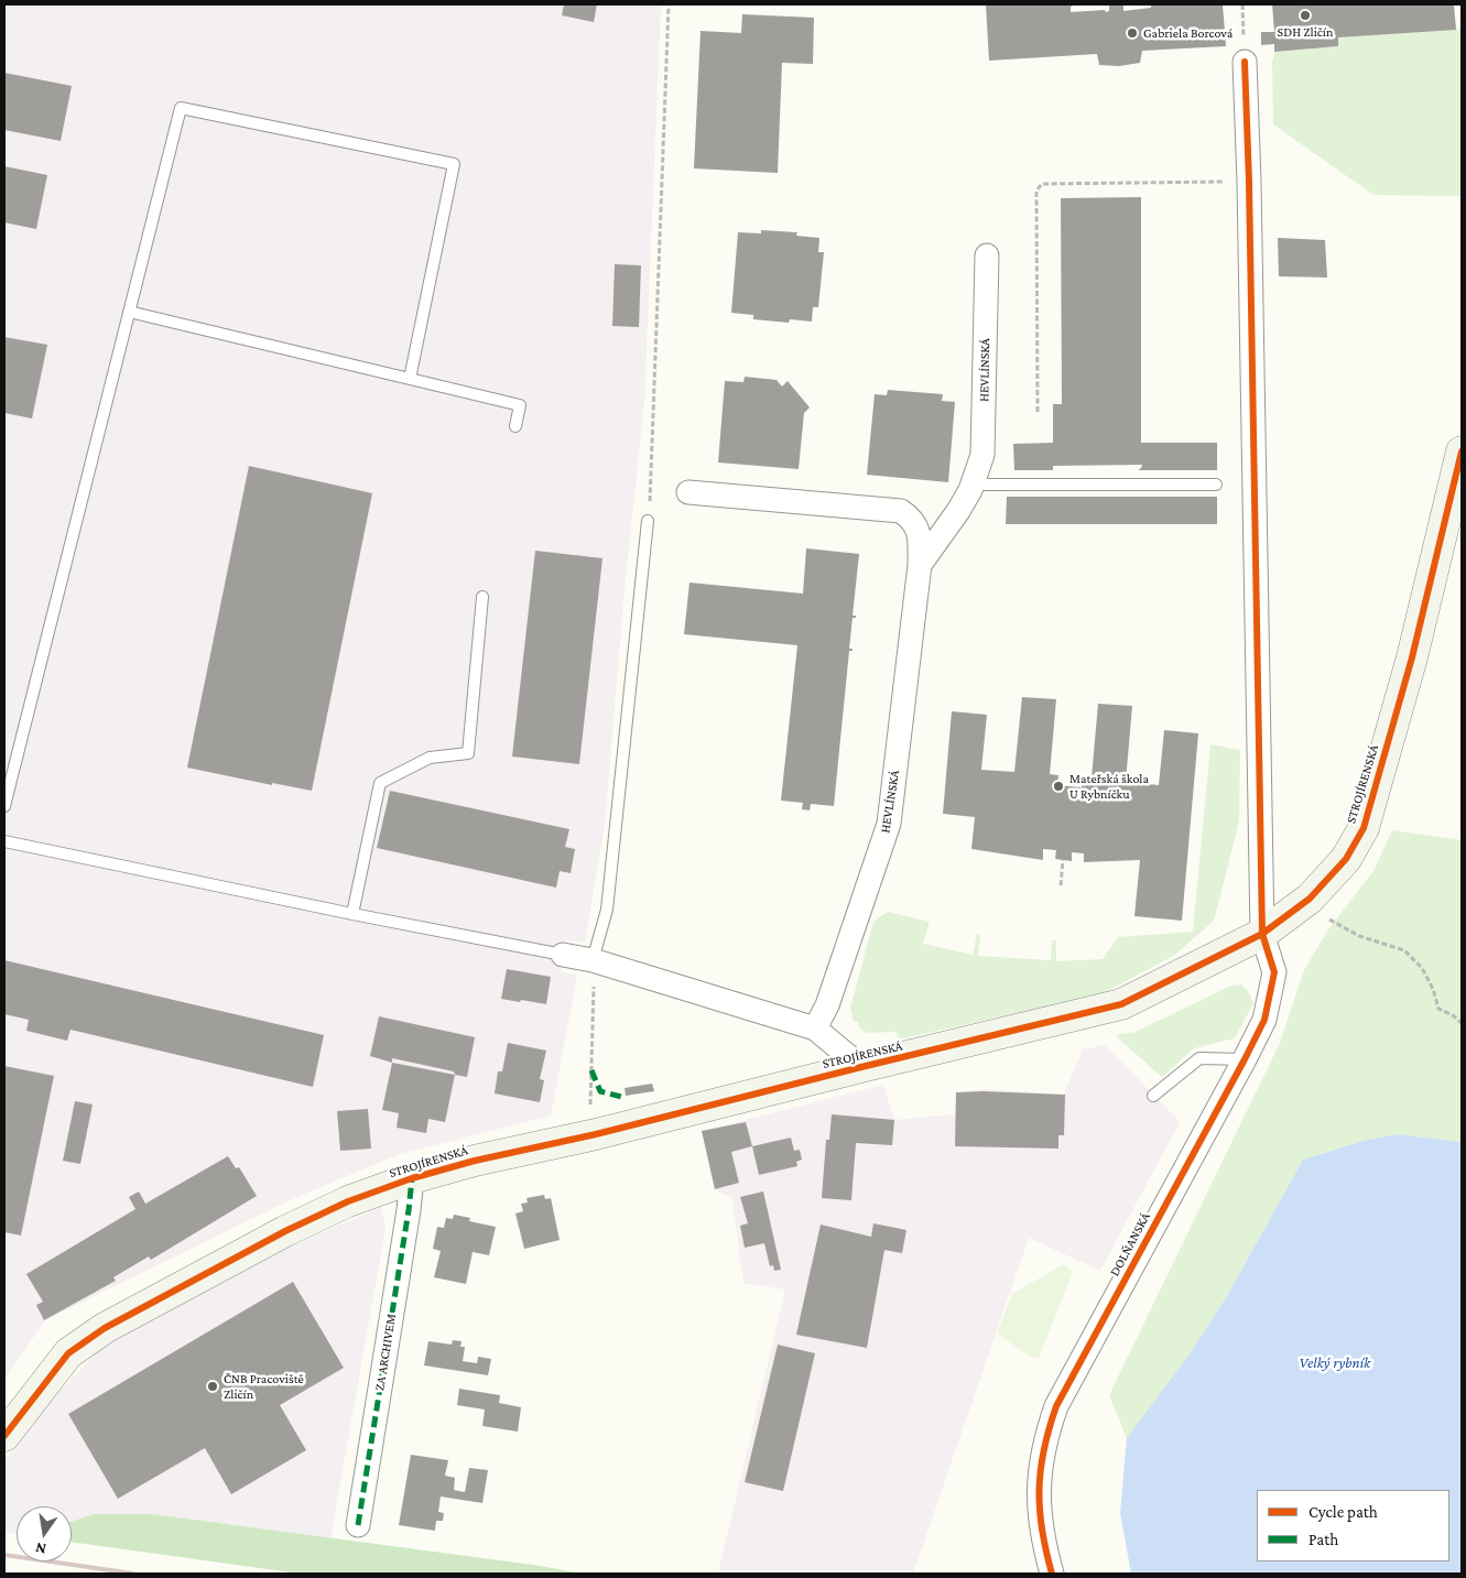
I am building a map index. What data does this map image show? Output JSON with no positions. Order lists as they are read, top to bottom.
{
  "streets": {
    "street": [
      "HEVLÍNSKÁ",
      "STROJÍRENSKÁ",
      "DOLŇANSKÁ",
      "ZA ARCHIVEM"
    ]
  },
  "crossings": [
    ["STROJÍRENSKÁ", "DOLŇANSKÁ"],
    ["STROJÍRENSKÁ", "ZA ARCHIVEM"]
  ],
  "water": ["Velký rybník"],
  "places": [
    "SDH Zličín",
    "Gabriela Borcová",
    "Mateřská škola U Rybníčku",
    "ČNB Pracoviště Zličín"
  ],
  "legend": ["Cycle path", "Path"],
  "north": "bottom"
}
